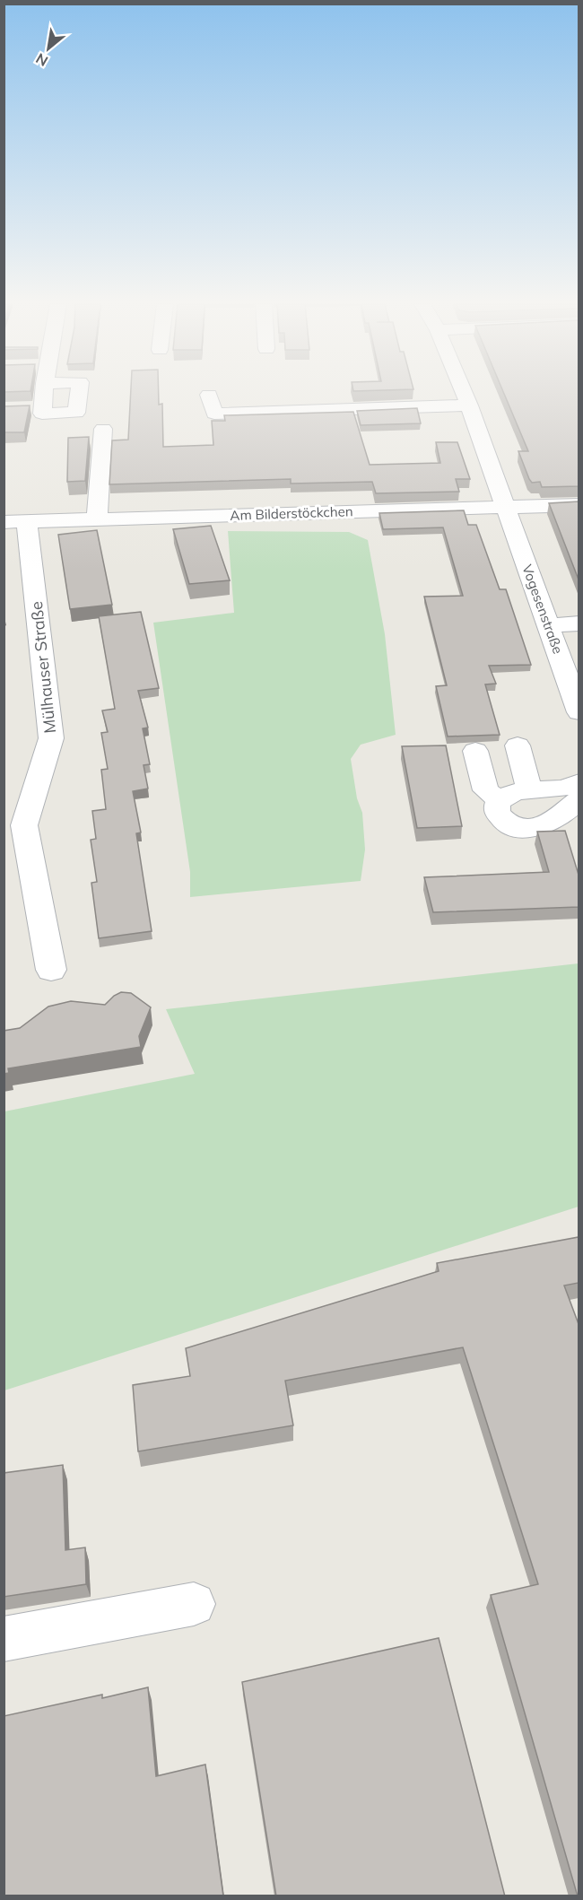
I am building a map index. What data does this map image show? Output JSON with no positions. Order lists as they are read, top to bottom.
{
  "streets": {
    "street": ["Am Bilderstöckchen", "Vogesenstraße", "Mülhauser Straße"]
  },
  "crossings": [
    ["Am Bilderstöckchen", "Vogesenstraße"],
    ["Am Bilderstöckchen", "Mülhauser Straße"]
  ],
  "north": "bottom left"
}
